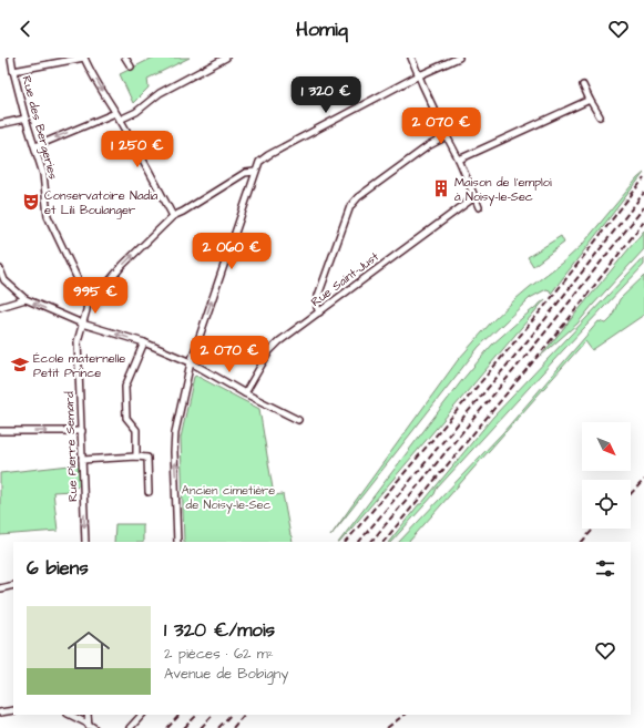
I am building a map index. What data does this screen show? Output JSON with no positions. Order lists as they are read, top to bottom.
{
  "streets": {
    "street": ["Rue des Bergeries", "Rue Saint-Just", "Rue Pierre Semard"]
  },
  "crossings": [
    ["Rue des Bergeries", "Rue Pierre Semard"]
  ],
  "parks": ["Ancien cimetière de Noisy-le-Sec"],
  "places": {
    "building": ["Maison de l'emploi à Noisy-le-Sec"],
    "theatre": ["Conservatoire Nadia et Lili Boulanger"],
    "school or university": ["École maternelle Petit Prince"]
  },
  "north": "bottom right",
  "page": {
    "header": "Homiq",
    "price": [
      "1 320 €",
      "2 070 €",
      "1 250 €",
      "2 060 €",
      "995 €",
      "2 070 €"
    ],
    "heading": "6 biens",
    "list": [
      {
        "name": "1 320 €/mois",
        "note": "2 pièces · 62 m² · Avenue de Bobigny"
      }
    ]
  }
}
